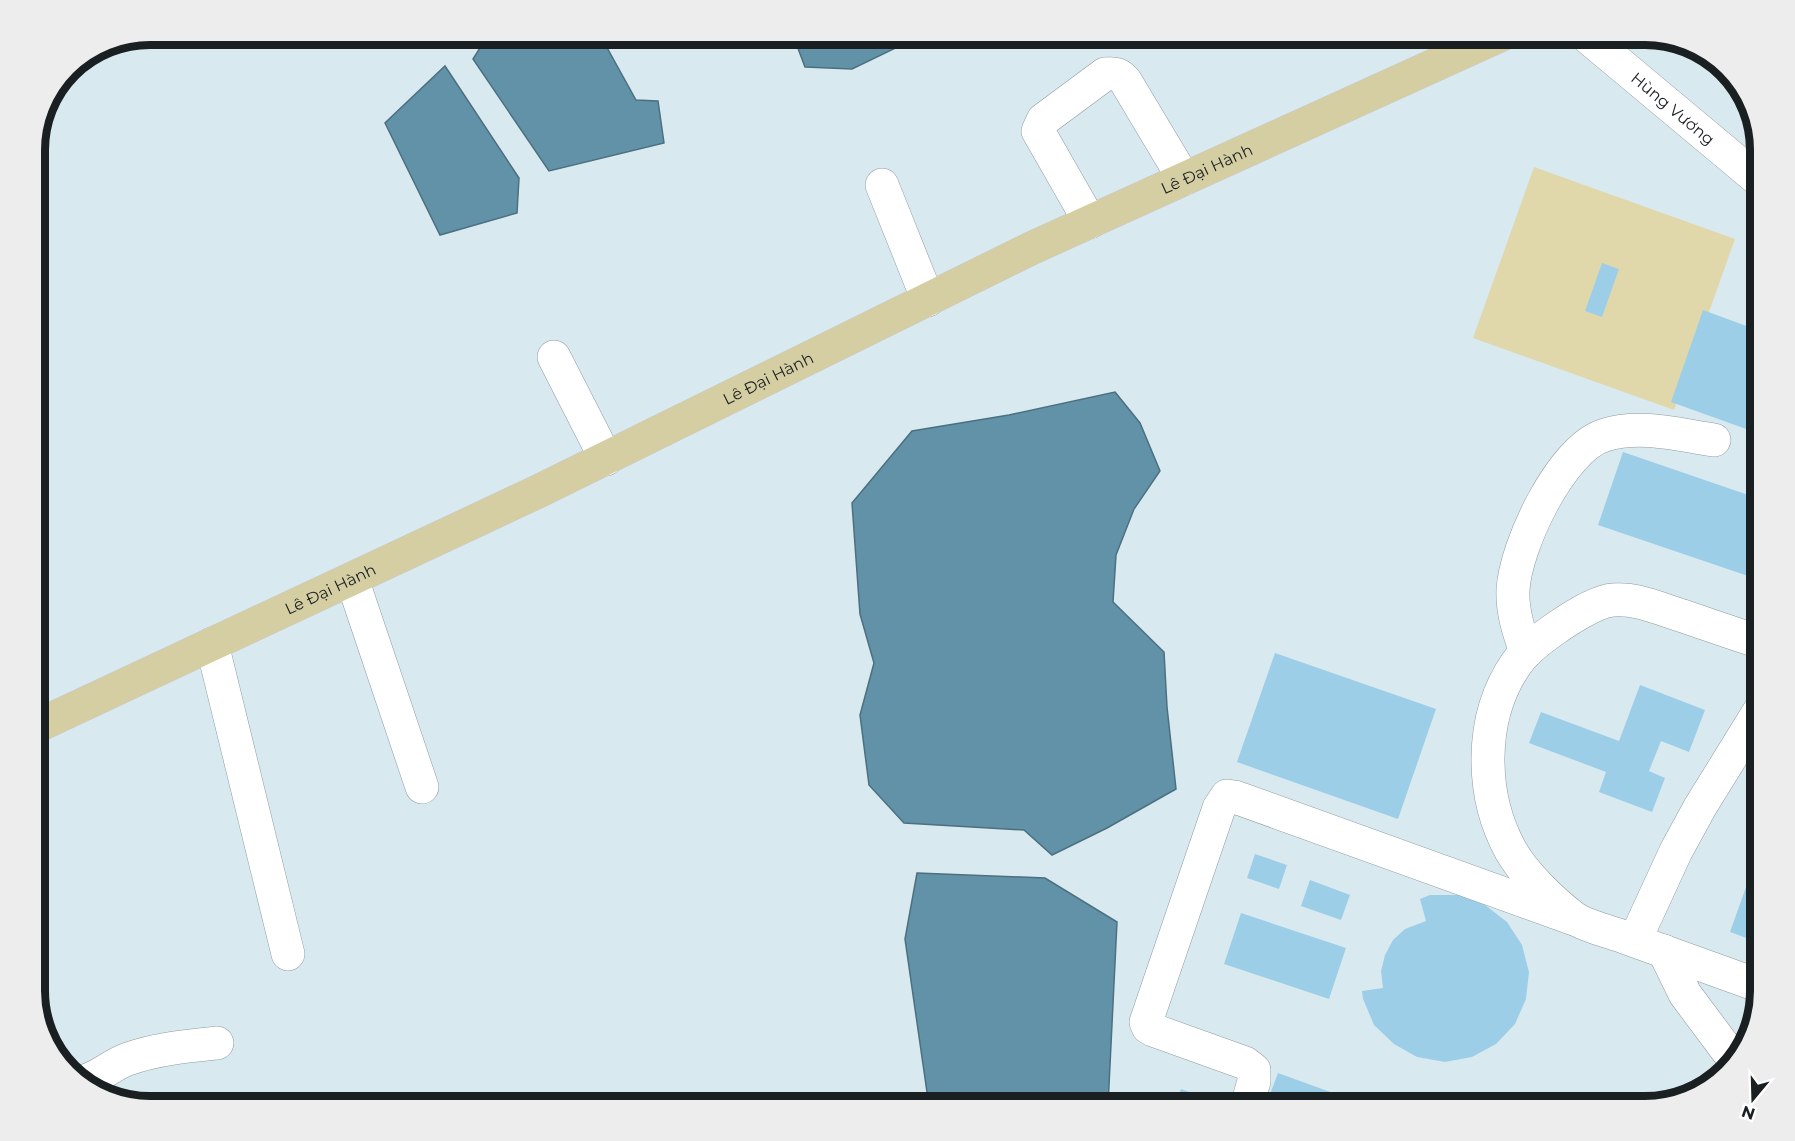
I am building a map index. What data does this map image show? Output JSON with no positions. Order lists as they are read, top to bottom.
{
  "streets": {
    "main road": ["Lê Đại Hành"],
    "street": ["Hùng Vương"]
  },
  "north": "bottom"
}
